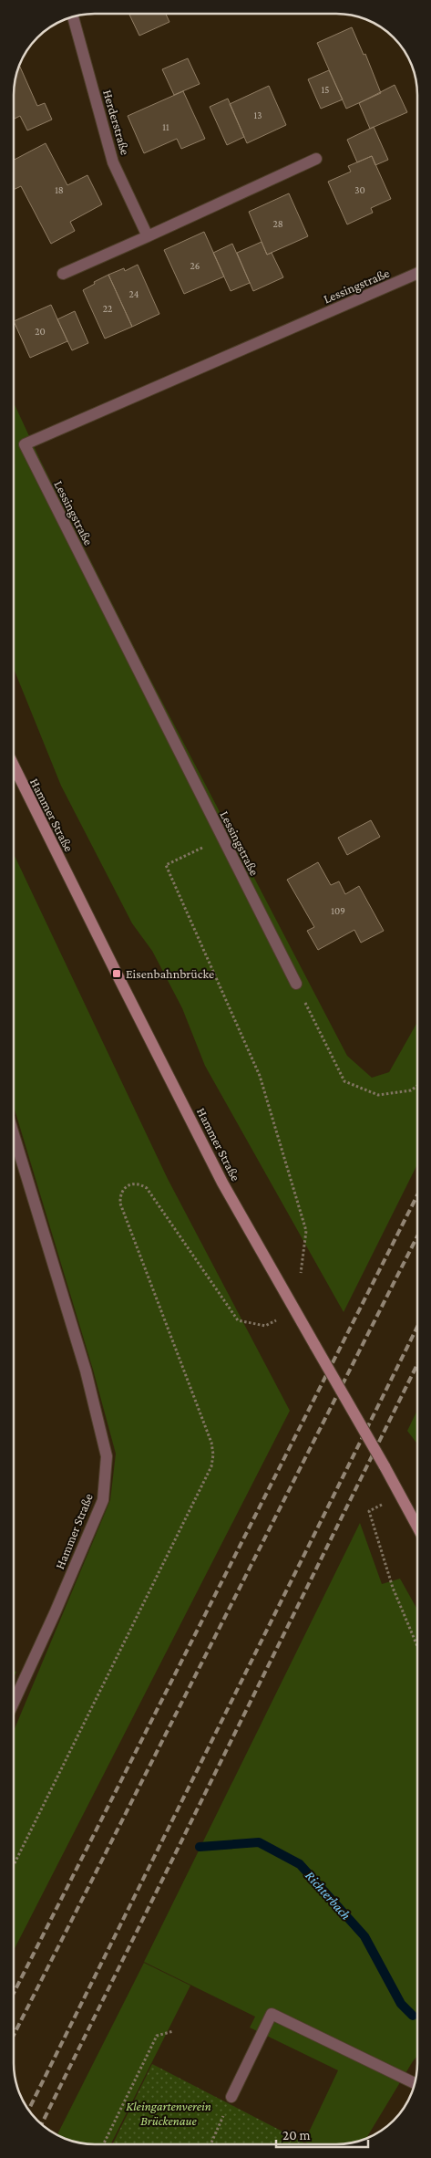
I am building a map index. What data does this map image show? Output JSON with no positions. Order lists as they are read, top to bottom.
{
  "streets": {
    "main road": ["Hammer Straße"],
    "street": ["Herderstraße", "Lessingstraße"]
  },
  "water": ["Richterbach"],
  "parks": ["Kleingartenverein Brückenaue"],
  "places": {
    "transit": ["Eisenbahnbrücke"]
  },
  "house_numbers": [
    "15",
    "13",
    "11",
    "18",
    "30",
    "28",
    "26",
    "24",
    "22",
    "20",
    "109"
  ],
  "scale_bar": "20 m"
}
